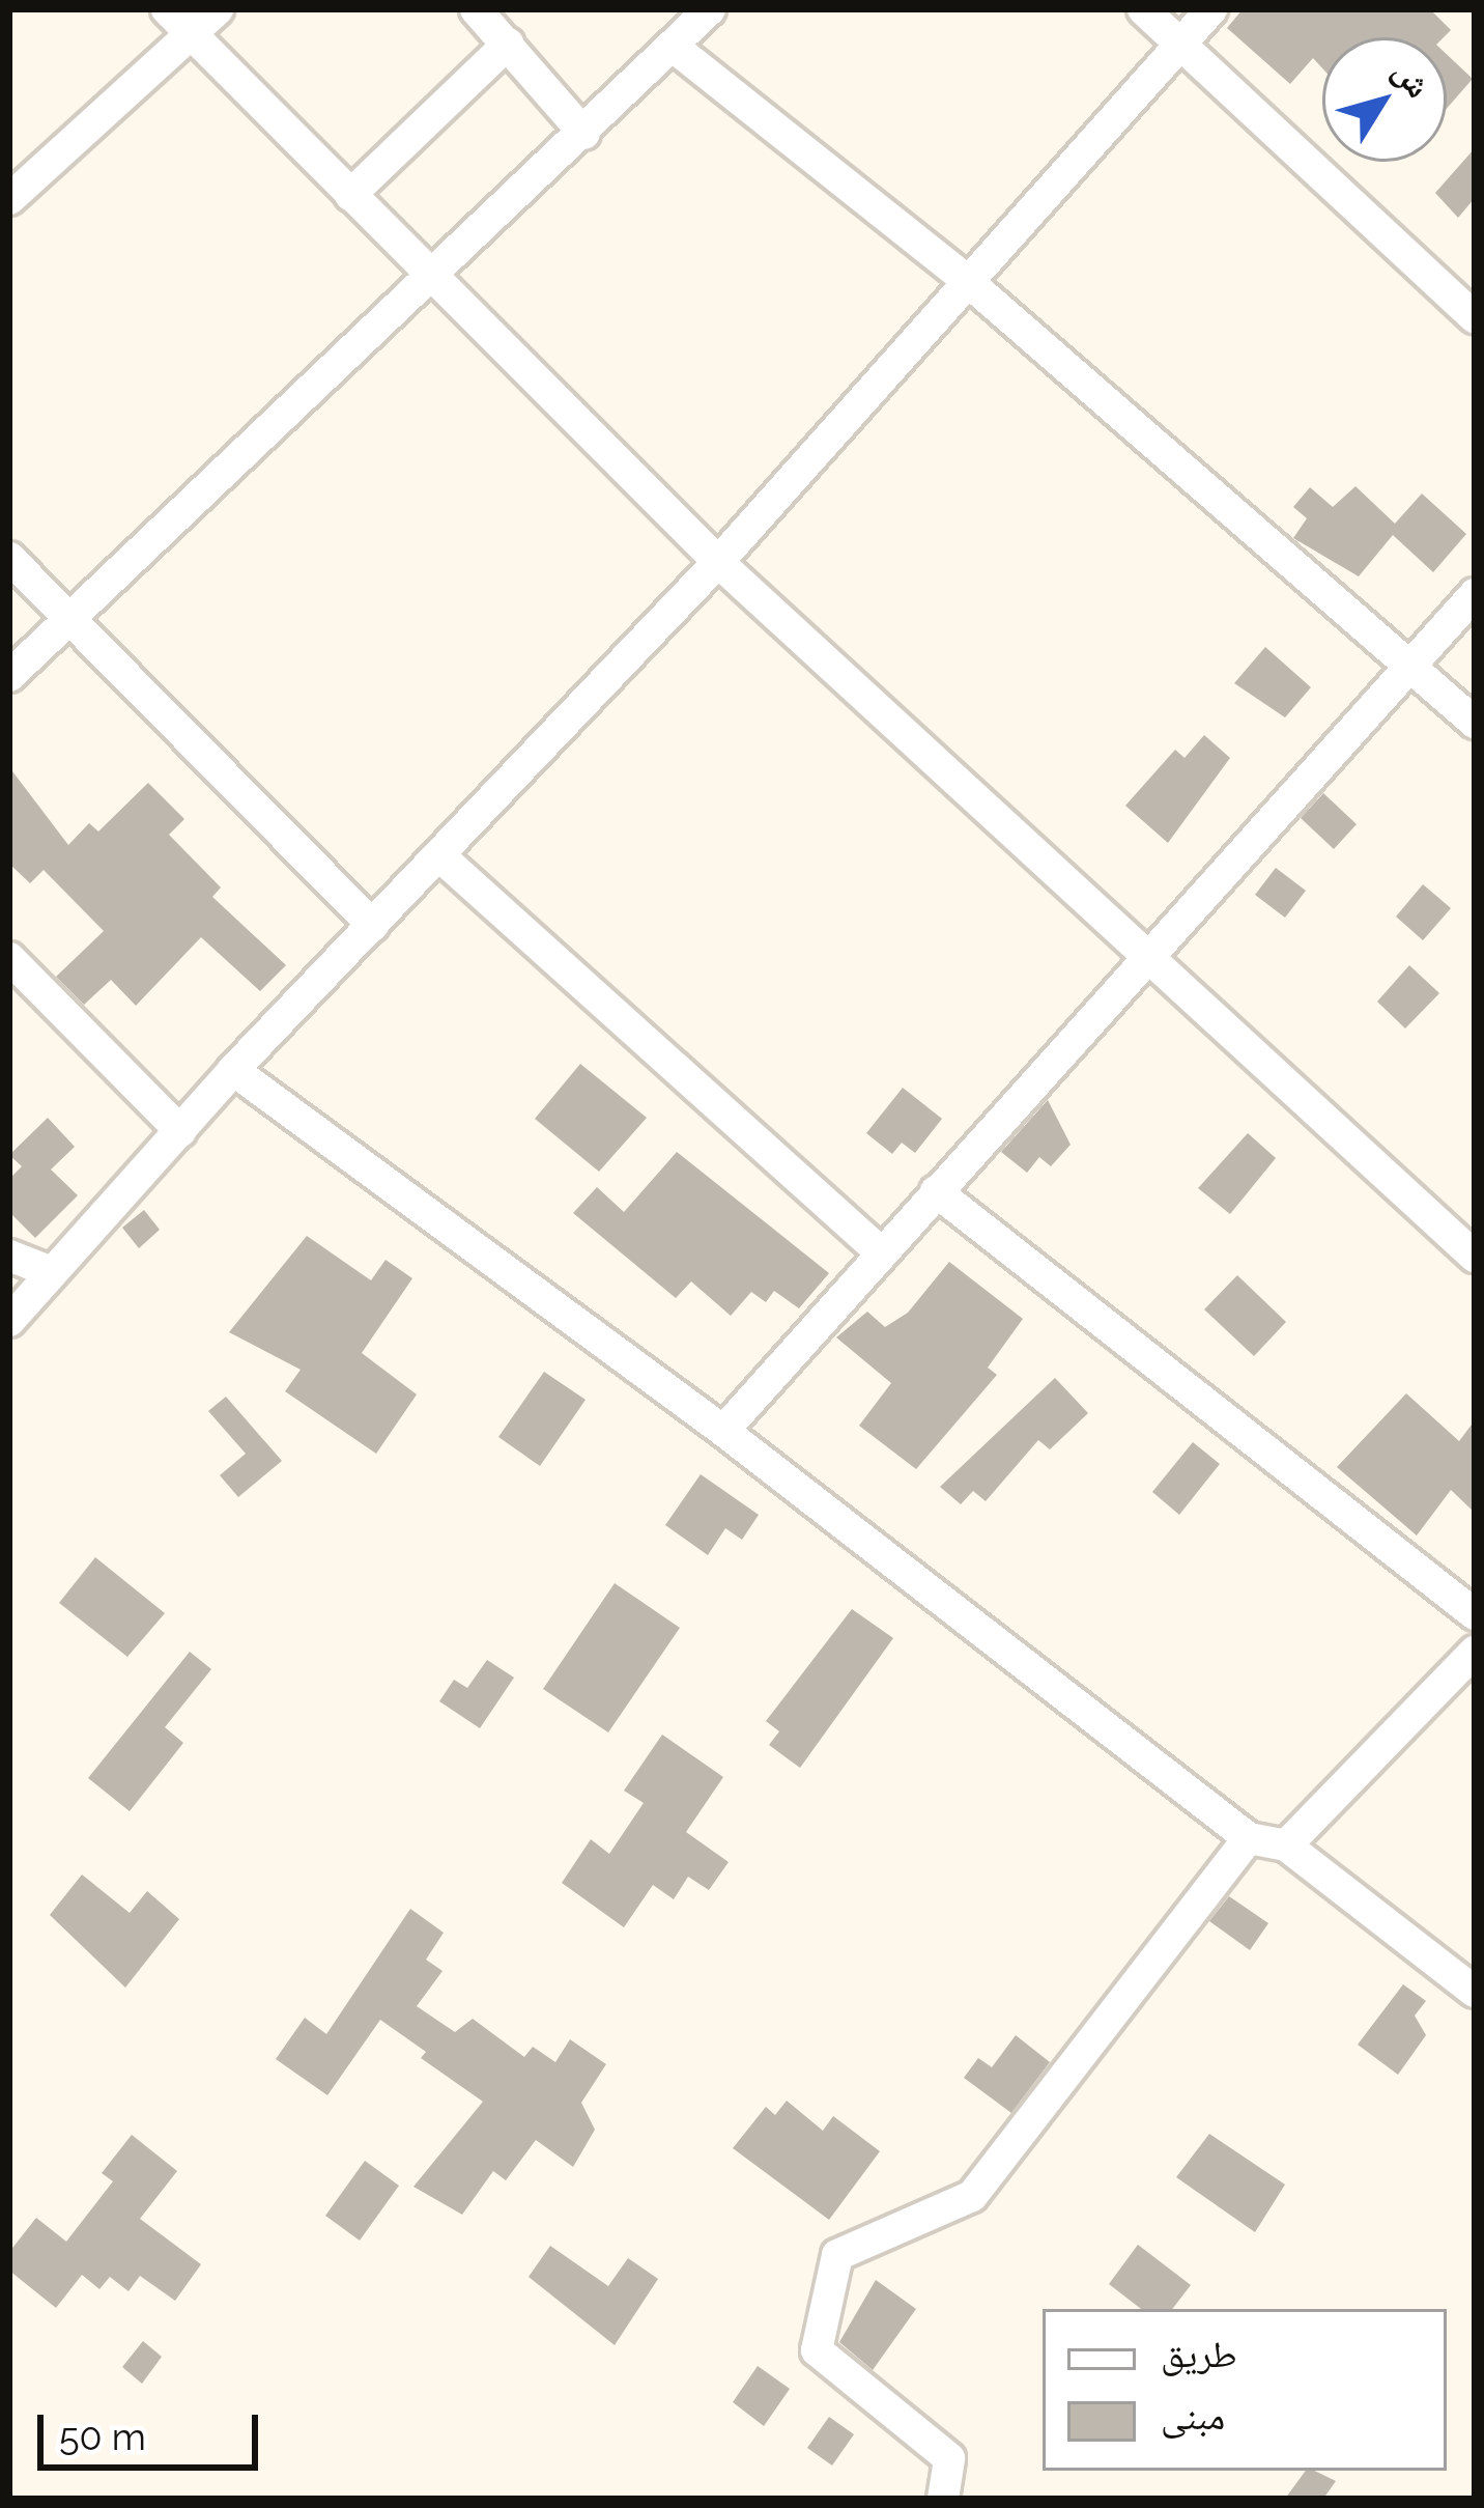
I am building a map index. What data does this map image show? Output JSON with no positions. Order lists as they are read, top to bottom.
{
  "legend": ["طريق", "مبنى"],
  "scale_bar": "50 m",
  "north": "top right"
}
